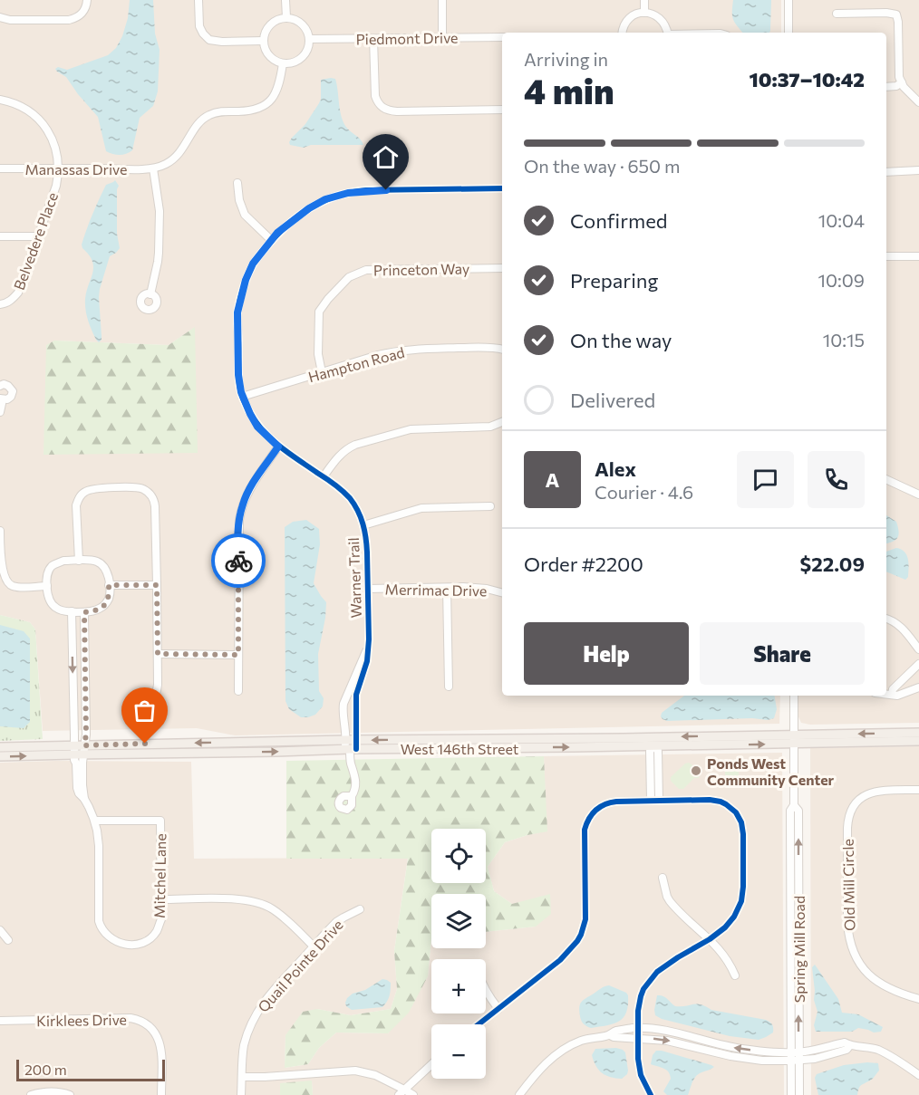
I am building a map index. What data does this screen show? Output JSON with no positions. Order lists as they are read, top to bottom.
{
  "streets": {
    "main road": ["West 146th Street"],
    "street": [
      "Piedmont Drive",
      "Manassas Drive",
      "Belvedere Place",
      "Princeton Way",
      "Hampton Road",
      "Warner Trail",
      "Merrimac Drive",
      "Mitchel Lane",
      "Old Mill Circle",
      "Spring Mill Road",
      "Quail Pointe Drive",
      "Kirklees Drive"
    ]
  },
  "crossings": [
    ["Manassas Drive", "Belvedere Place"],
    ["Princeton Way", "Hampton Road"],
    ["Hampton Road", "Warner Trail"],
    ["Warner Trail", "Merrimac Drive"],
    ["Warner Trail", "West 146th Street"],
    ["West 146th Street", "Spring Mill Road"]
  ],
  "places": ["Ponds West Community Center"],
  "scale_bar": "200 m",
  "page": {
    "heading": ["4 min", "Arriving in", "10:37–10:42"],
    "panel": [
      "Alex",
      "Courier · 4.6",
      "Order #2200",
      "$22.09"
    ],
    "bar": "On the way · 650 m",
    "list": [
      ["Confirmed", "10:04"],
      ["Preparing", "10:09"],
      ["On the way", "10:15"],
      "Delivered"
    ],
    "round": "A",
    "buttons": ["Help", "Share"],
    "map_buttons": ["+", "−"],
    "scale": "200 m"
  }
}
